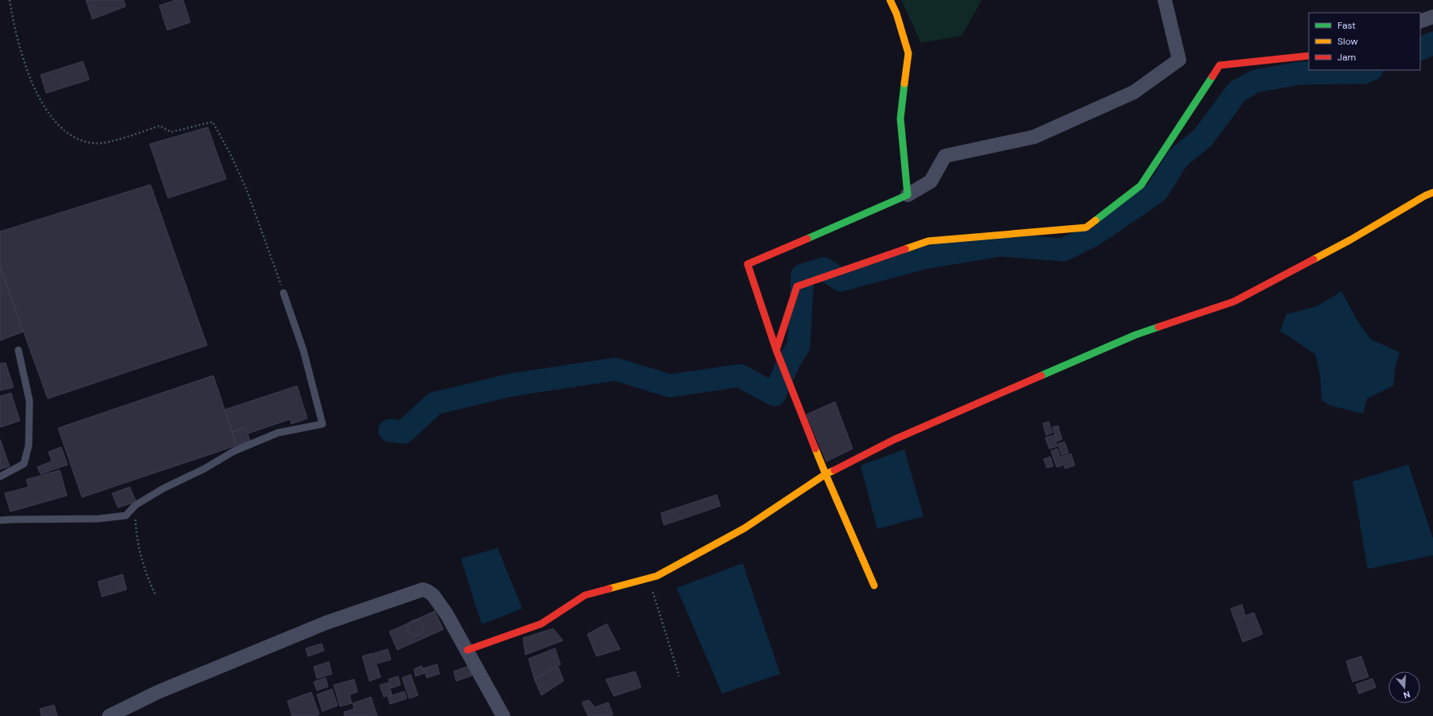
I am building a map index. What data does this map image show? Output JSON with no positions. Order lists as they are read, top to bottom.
{
  "legend": ["Fast", "Slow", "Jam"],
  "north": "bottom"
}
